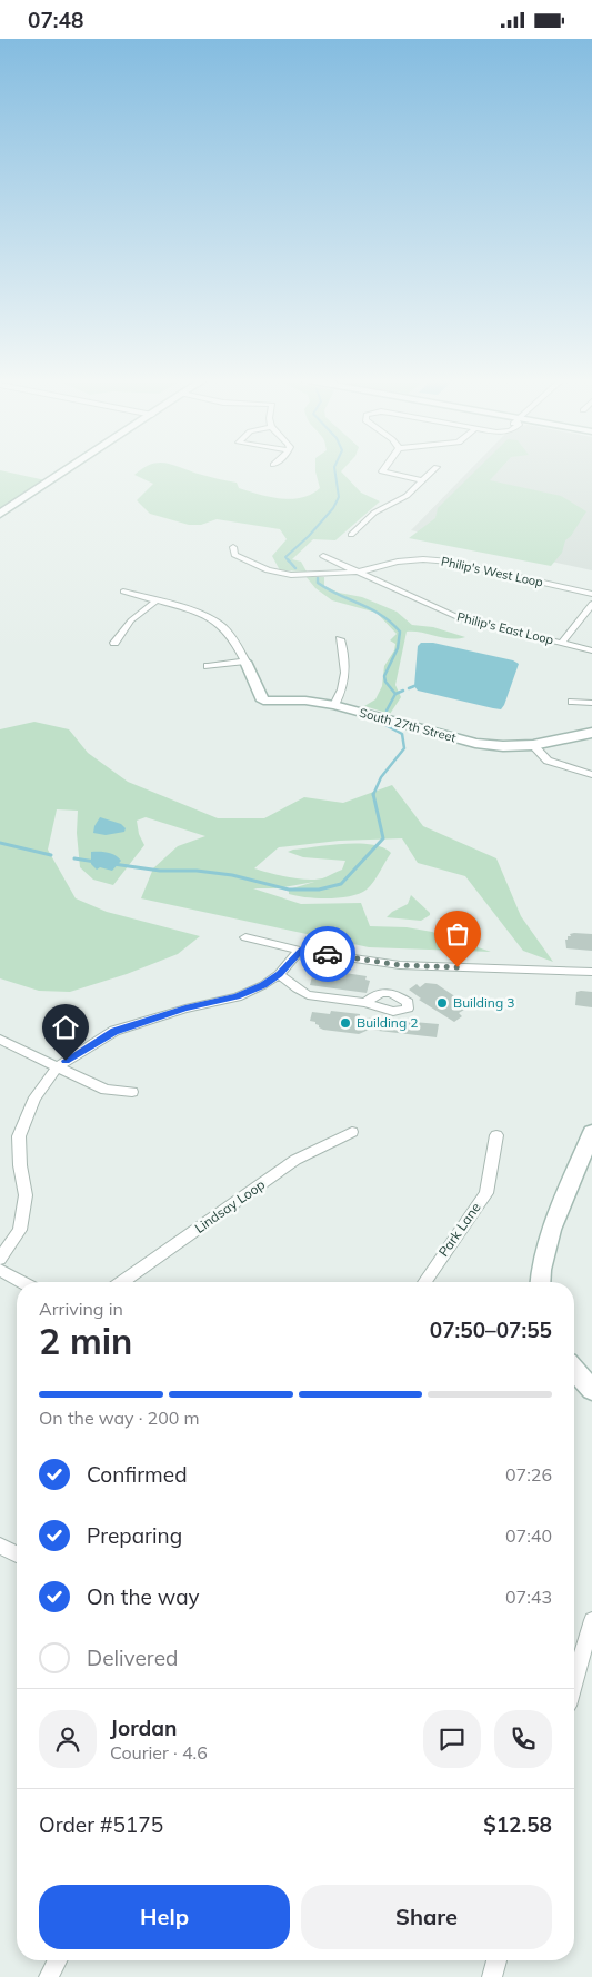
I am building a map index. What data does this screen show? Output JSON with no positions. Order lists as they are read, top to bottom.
{
  "streets": {
    "street": [
      "Philip's West Loop",
      "Philip's East Loop",
      "South 27th Street",
      "Lindsay Loop",
      "Park Lane"
    ]
  },
  "crossings": [
    ["Philip's West Loop", "Philip's East Loop"]
  ],
  "places": ["Building 3", "Building 2"],
  "page": {
    "status": "07:48",
    "heading": ["2 min", "Arriving in", "07:50–07:55"],
    "panel": [
      "Jordan",
      "Courier · 4.6",
      "Order #5175",
      "$12.58"
    ],
    "bar": "On the way · 200 m",
    "list": [
      ["Confirmed", "07:26"],
      ["Preparing", "07:40"],
      ["On the way", "07:43"],
      "Delivered"
    ],
    "buttons": ["Help", "Share"]
  }
}
